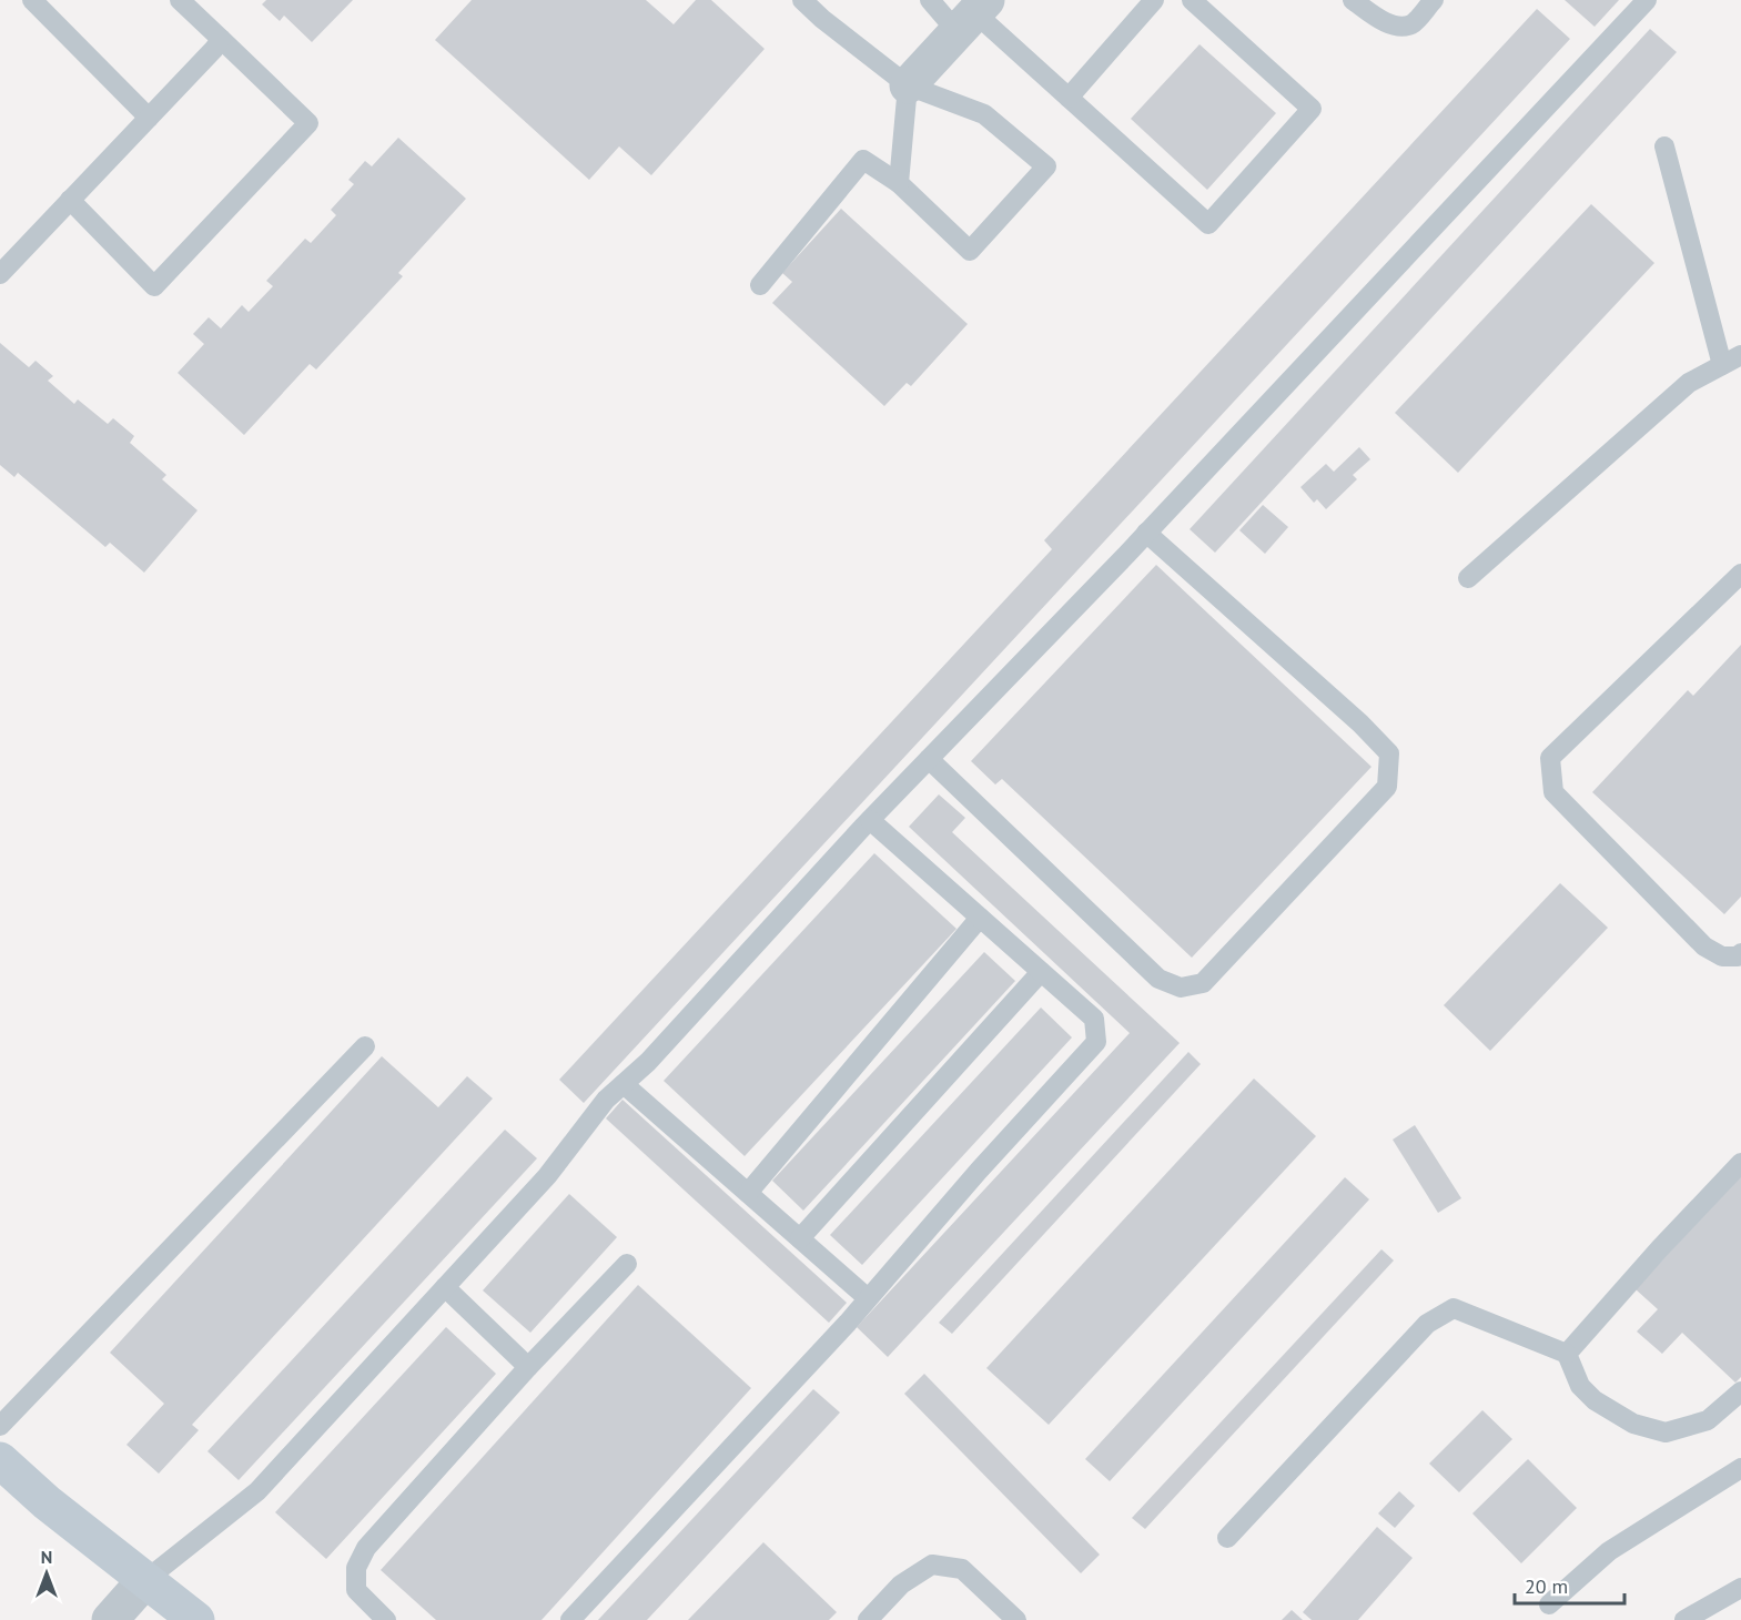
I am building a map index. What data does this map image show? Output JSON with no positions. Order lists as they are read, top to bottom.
{
  "scale_bar": "20 m",
  "north": "top"
}
